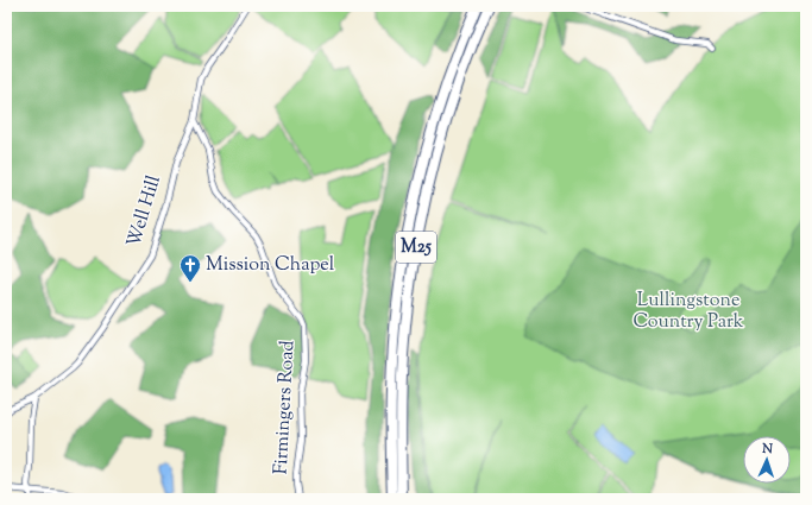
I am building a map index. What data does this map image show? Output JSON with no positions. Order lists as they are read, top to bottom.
{
  "streets": {
    "highway": ["M25"],
    "street": ["Well Hill", "Firmingers Road"]
  },
  "crossings": [
    ["Well Hill", "Firmingers Road"]
  ],
  "parks": ["Lullingstone Country Park"],
  "places": {
    "church": ["Mission Chapel"]
  },
  "north": "top"
}
